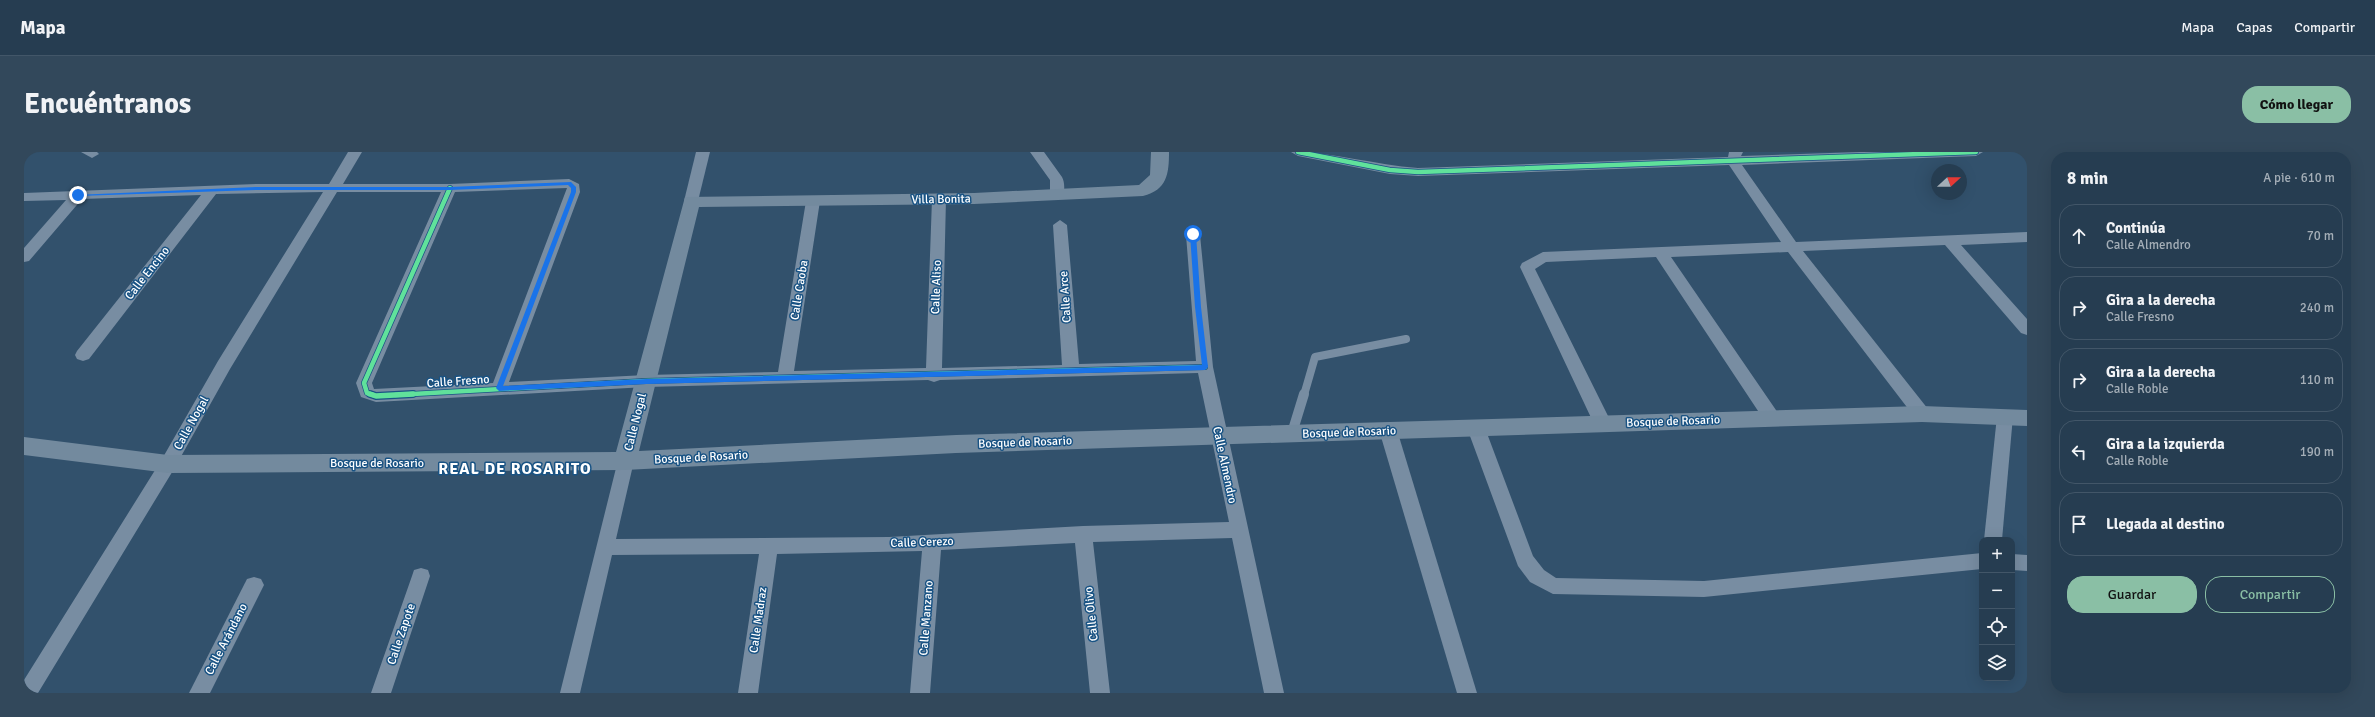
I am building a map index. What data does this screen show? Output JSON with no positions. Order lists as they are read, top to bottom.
{
  "streets": {
    "main road": ["Villa Bonita", "Bosque de Rosario", "Calle Nogal"],
    "street": [
      "Calle Encino",
      "Calle Aliso",
      "Calle Caoba",
      "Calle Arce",
      "Calle Fresno",
      "Calle Almendro",
      "Calle Cerezo",
      "Calle Olivo",
      "Calle Manzano",
      "Calle Madraz",
      "Calle Zapote",
      "Calle Arándano"
    ]
  },
  "crossings": [
    ["Villa Bonita", "Calle Aliso"],
    ["Villa Bonita", "Calle Caoba"],
    ["Villa Bonita", "Calle Nogal"],
    ["Calle Aliso", "Calle Fresno"],
    ["Calle Caoba", "Calle Fresno"],
    ["Calle Arce", "Calle Fresno"],
    ["Calle Fresno", "Calle Nogal"],
    ["Calle Fresno", "Calle Almendro"],
    ["Bosque de Rosario", "Calle Nogal"],
    ["Bosque de Rosario", "Calle Almendro"],
    ["Calle Nogal", "Calle Cerezo"],
    ["Calle Almendro", "Calle Cerezo"],
    ["Calle Cerezo", "Calle Olivo"],
    ["Calle Cerezo", "Calle Manzano"],
    ["Calle Cerezo", "Calle Madraz"]
  ],
  "districts": ["REAL DE ROSARITO"],
  "north": "right",
  "page": {
    "header": "Mapa",
    "nav": ["Mapa", "Capas", "Compartir"],
    "buttons": [
      "Cómo llegar",
      ["Guardar", "Compartir"]
    ],
    "title": "Encuéntranos",
    "heading": ["8 min", "A pie · 610 m"],
    "list": [
      ["Continúa", "Calle Almendro", "70 m"],
      ["Gira a la derecha", "Calle Fresno", "240 m"],
      ["Gira a la derecha", "Calle Roble", "110 m"],
      ["Gira a la izquierda", "Calle Roble", "190 m"],
      "Llegada al destino"
    ],
    "map_buttons": ["+", "−"]
  }
}
